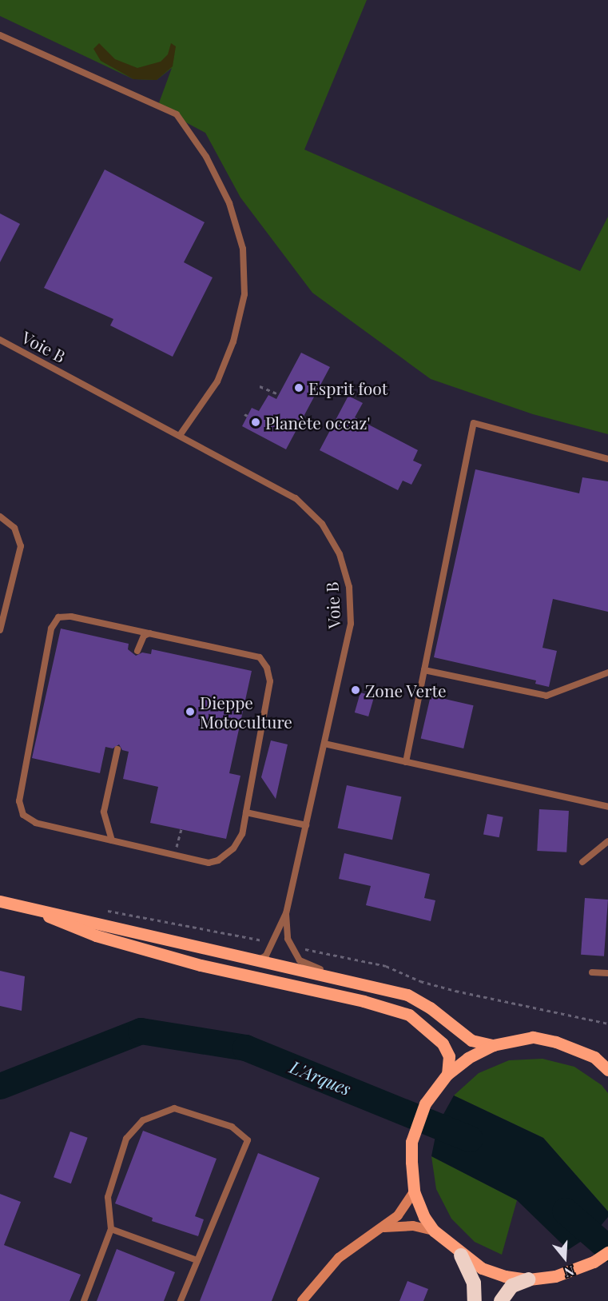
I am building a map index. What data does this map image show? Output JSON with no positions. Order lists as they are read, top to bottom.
{
  "streets": {
    "lane": ["Voie B"]
  },
  "water": ["L'Arques"],
  "places": [
    "Esprit foot",
    "Planète occaz'",
    "Zone Verte",
    "Dieppe Motoculture"
  ],
  "north": "bottom"
}
